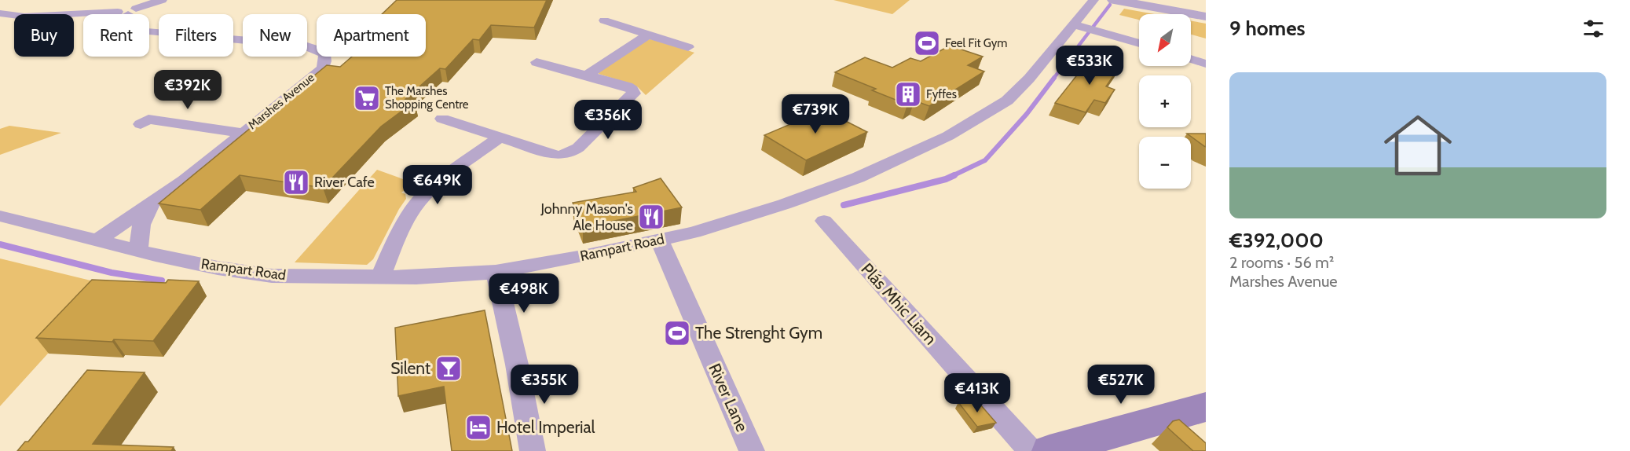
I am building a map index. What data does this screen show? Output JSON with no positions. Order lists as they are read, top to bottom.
{
  "streets": {
    "street": [
      "Marshes Avenue",
      "Rampart Road",
      "Plás Mhic Liam",
      "River Lane"
    ]
  },
  "crossings": [
    ["Marshes Avenue", "Rampart Road"],
    ["Rampart Road", "River Lane"]
  ],
  "places": {
    "sports": ["Feel Fit Gym", "The Strenght Gym"],
    "building": ["Fyffes"],
    "supermarket": ["The Marshes Shopping Centre"],
    "restaurant": ["River Cafe", "Johnny Mason's Ale House"],
    "bar": ["Silent"],
    "hotel": ["Hotel Imperial"]
  },
  "north": "bottom left",
  "page": {
    "heading": "9 homes",
    "map_buttons": ["+", "−"],
    "chip": [
      "Buy",
      "Rent",
      "Filters",
      "New",
      "Apartment"
    ],
    "price": [
      "€533K",
      "€392K",
      "€739K",
      "€356K",
      "€649K",
      "€498K",
      "€355K",
      "€527K",
      "€413K"
    ],
    "list": [
      {
        "name": "€392,000",
        "note": "2 rooms · 56 m² · Marshes Avenue"
      }
    ]
  }
}
